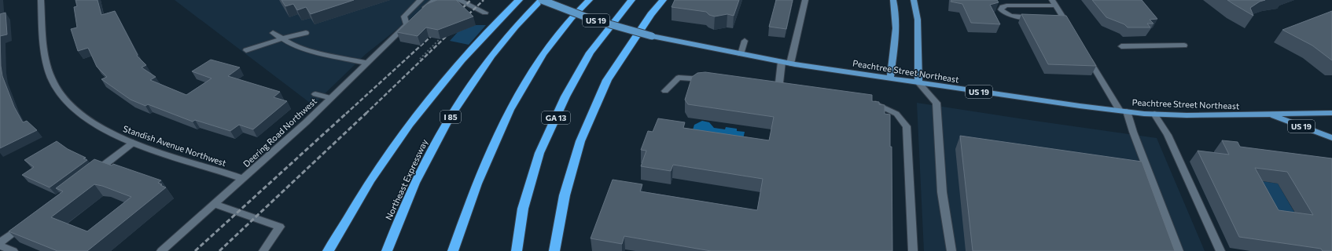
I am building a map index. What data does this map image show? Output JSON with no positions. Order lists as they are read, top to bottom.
{
  "streets": {
    "highway": ["I 85", "GA 13", "Northeast Expressway"],
    "main road": ["US 19", "Peachtree Street Northeast"],
    "street": ["Deering Road Northwest", "Standish Avenue Northwest"]
  },
  "crossings": [
    ["US 19", "Peachtree Street Northeast"],
    ["Peachtree Street Northeast", "Northeast Expressway"],
    ["Deering Road Northwest", "Standish Avenue Northwest"]
  ]
}
